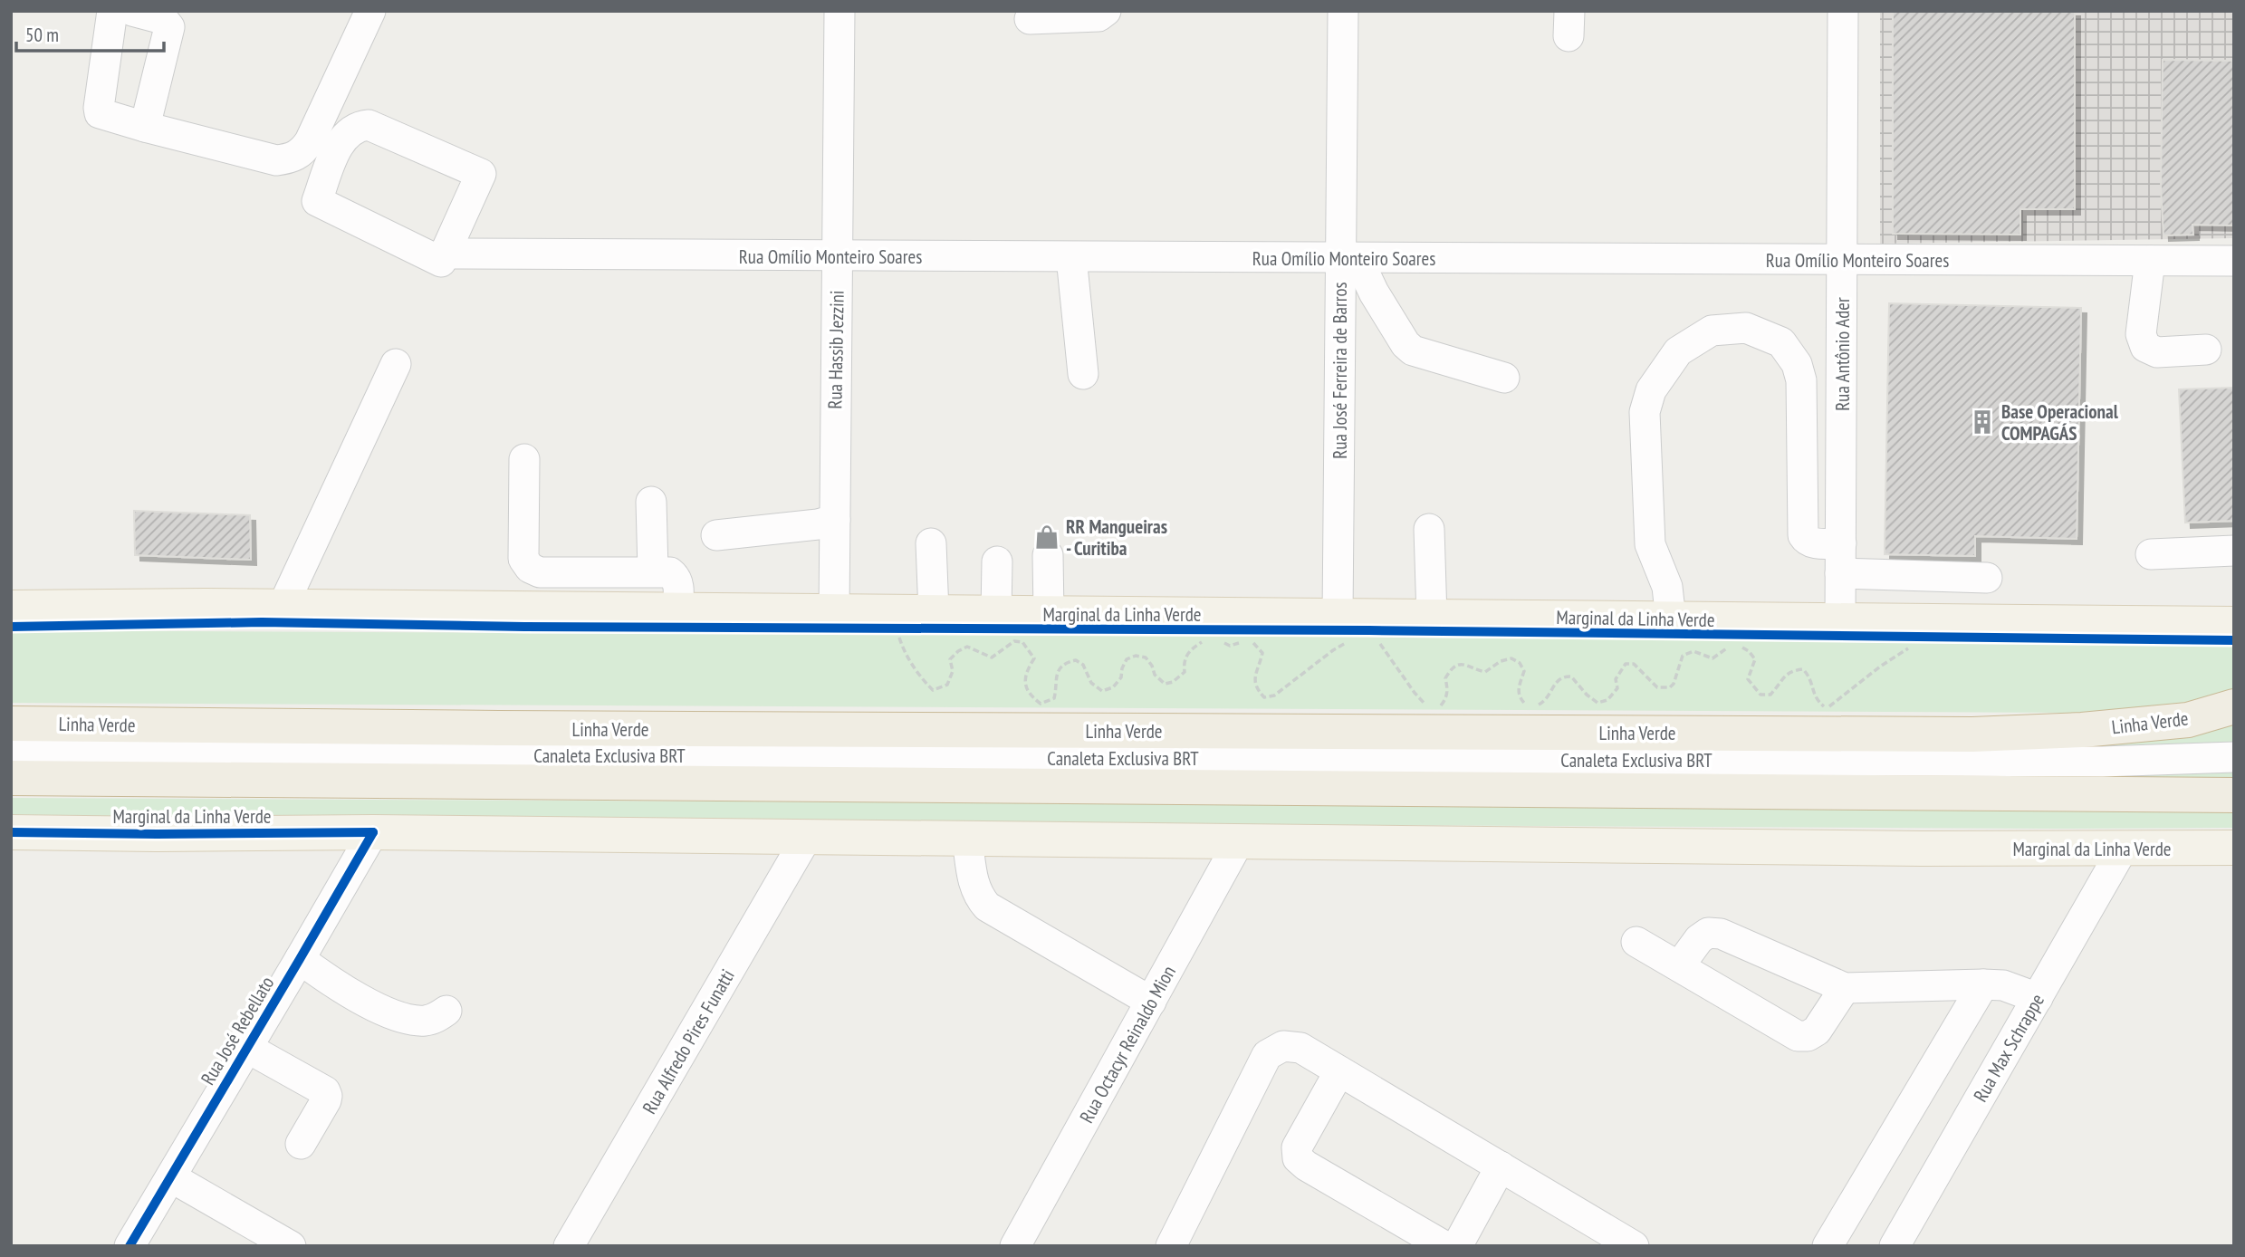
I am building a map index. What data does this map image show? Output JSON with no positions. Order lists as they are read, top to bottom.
{
  "streets": {
    "highway": ["Linha Verde"],
    "main road": ["Marginal da Linha Verde"],
    "street": [
      "Rua Omílio Monteiro Soares",
      "Rua Hassib Jezzini",
      "Rua Antônio Ader",
      "Rua José Ferreira de Barros",
      "Canaleta Exclusiva BRT",
      "Rua José Rebellato",
      "Rua Alfredo Pires Funatti",
      "Rua Octacyr Reinaldo Mion",
      "Rua Max Schrappe"
    ]
  },
  "crossings": [
    ["Rua Omílio Monteiro Soares", "Rua Hassib Jezzini"],
    ["Rua Omílio Monteiro Soares", "Rua Antônio Ader"],
    ["Rua Omílio Monteiro Soares", "Rua José Ferreira de Barros"],
    ["Rua Hassib Jezzini", "Marginal da Linha Verde"],
    ["Rua Antônio Ader", "Marginal da Linha Verde"],
    ["Rua José Ferreira de Barros", "Marginal da Linha Verde"],
    ["Marginal da Linha Verde", "Rua José Rebellato"],
    ["Marginal da Linha Verde", "Rua Alfredo Pires Funatti"],
    ["Marginal da Linha Verde", "Rua Octacyr Reinaldo Mion"],
    ["Marginal da Linha Verde", "Rua Max Schrappe"]
  ],
  "places": {
    "building": ["Base Operacional COMPAGÁS"],
    "shop": ["RR Mangueiras - Curitiba"]
  },
  "scale_bar": "50 m"
}
